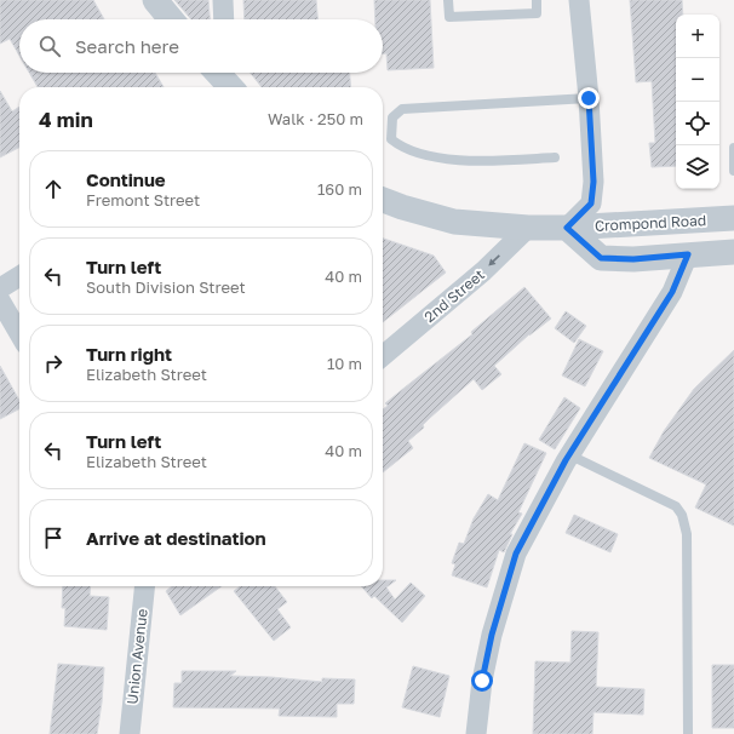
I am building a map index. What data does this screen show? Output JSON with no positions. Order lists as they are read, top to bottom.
{
  "streets": {
    "street": ["Crompond Road", "2nd Street", "Union Avenue"]
  },
  "crossings": [
    ["Crompond Road", "2nd Street"]
  ],
  "page": {
    "map_buttons": ["+", "−"],
    "search": "Search here",
    "heading": ["4 min", "Walk · 250 m"],
    "list": [
      ["Continue", "Fremont Street", "160 m"],
      ["Turn left", "South Division Street", "40 m"],
      ["Turn right", "Elizabeth Street", "10 m"],
      ["Turn left", "Elizabeth Street", "40 m"],
      "Arrive at destination"
    ]
  }
}
